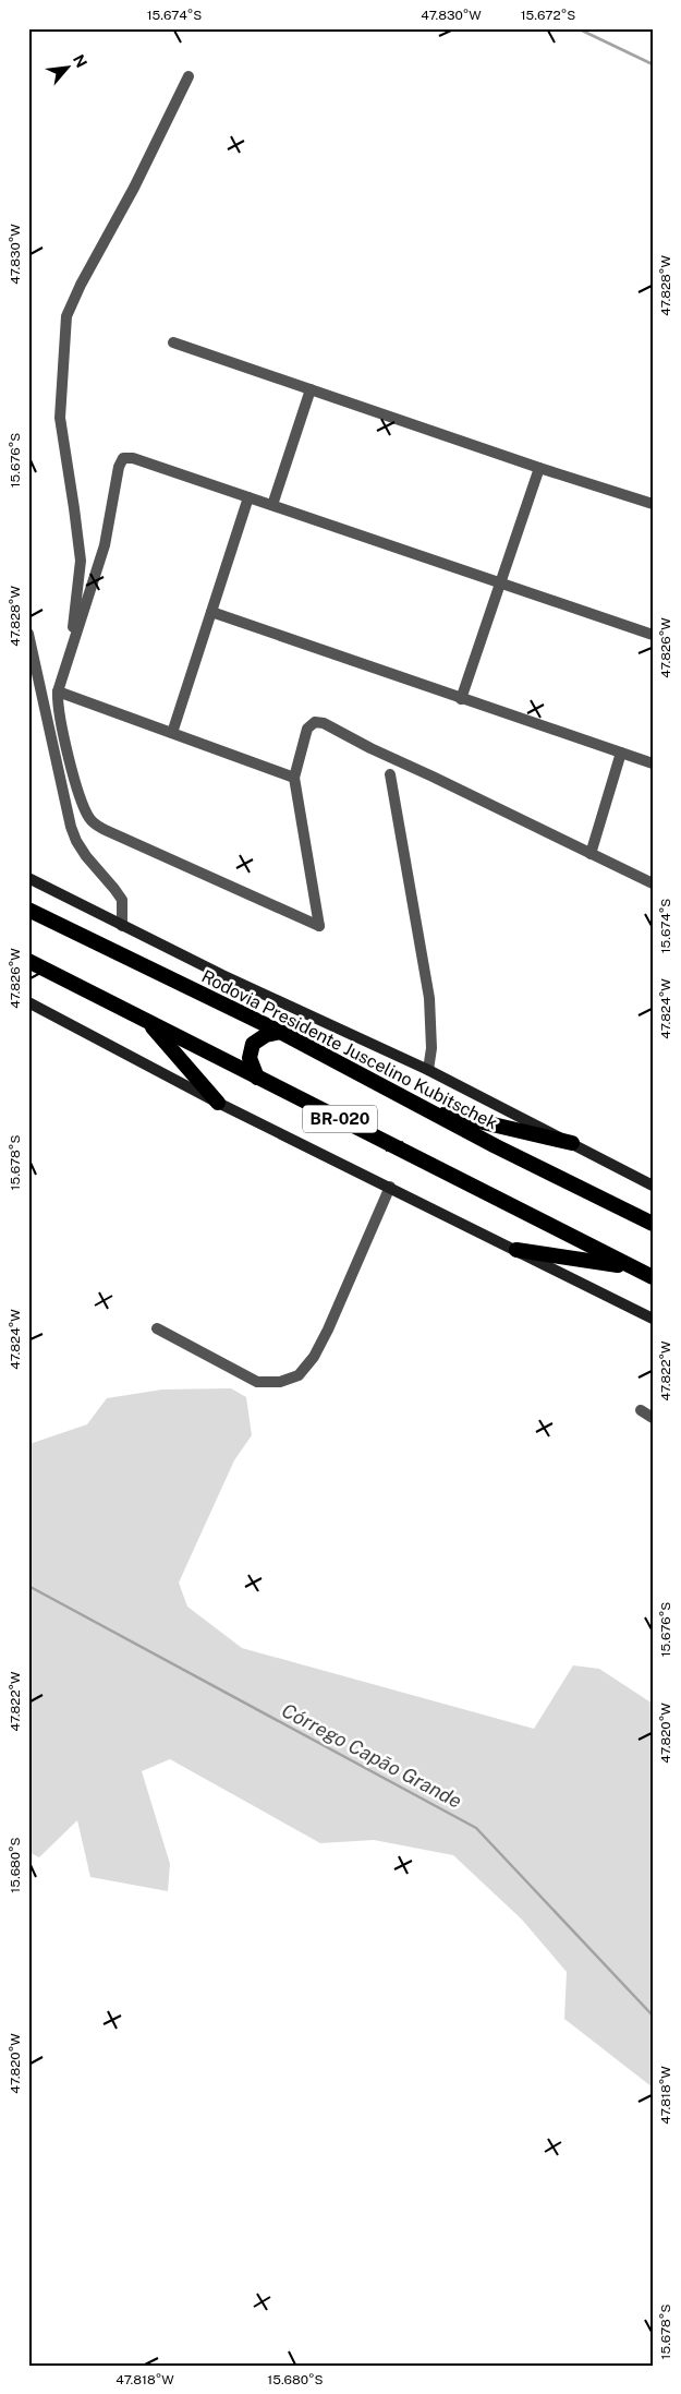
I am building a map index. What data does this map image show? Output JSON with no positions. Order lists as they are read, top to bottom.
{
  "streets": {
    "highway": ["Rodovia Presidente Juscelino Kubitschek", "BR-020"]
  },
  "water": ["Córrego Capão Grande"],
  "north": "top right",
  "coordinates": [
    "15.674°S",
    "47.830°W",
    "15.672°S",
    "47.828°W",
    "15.676°S",
    "47.826°W",
    "47.824°W",
    "15.678°S",
    "47.822°W",
    "47.820°W",
    "15.680°S",
    "47.818°W"
  ]
}
